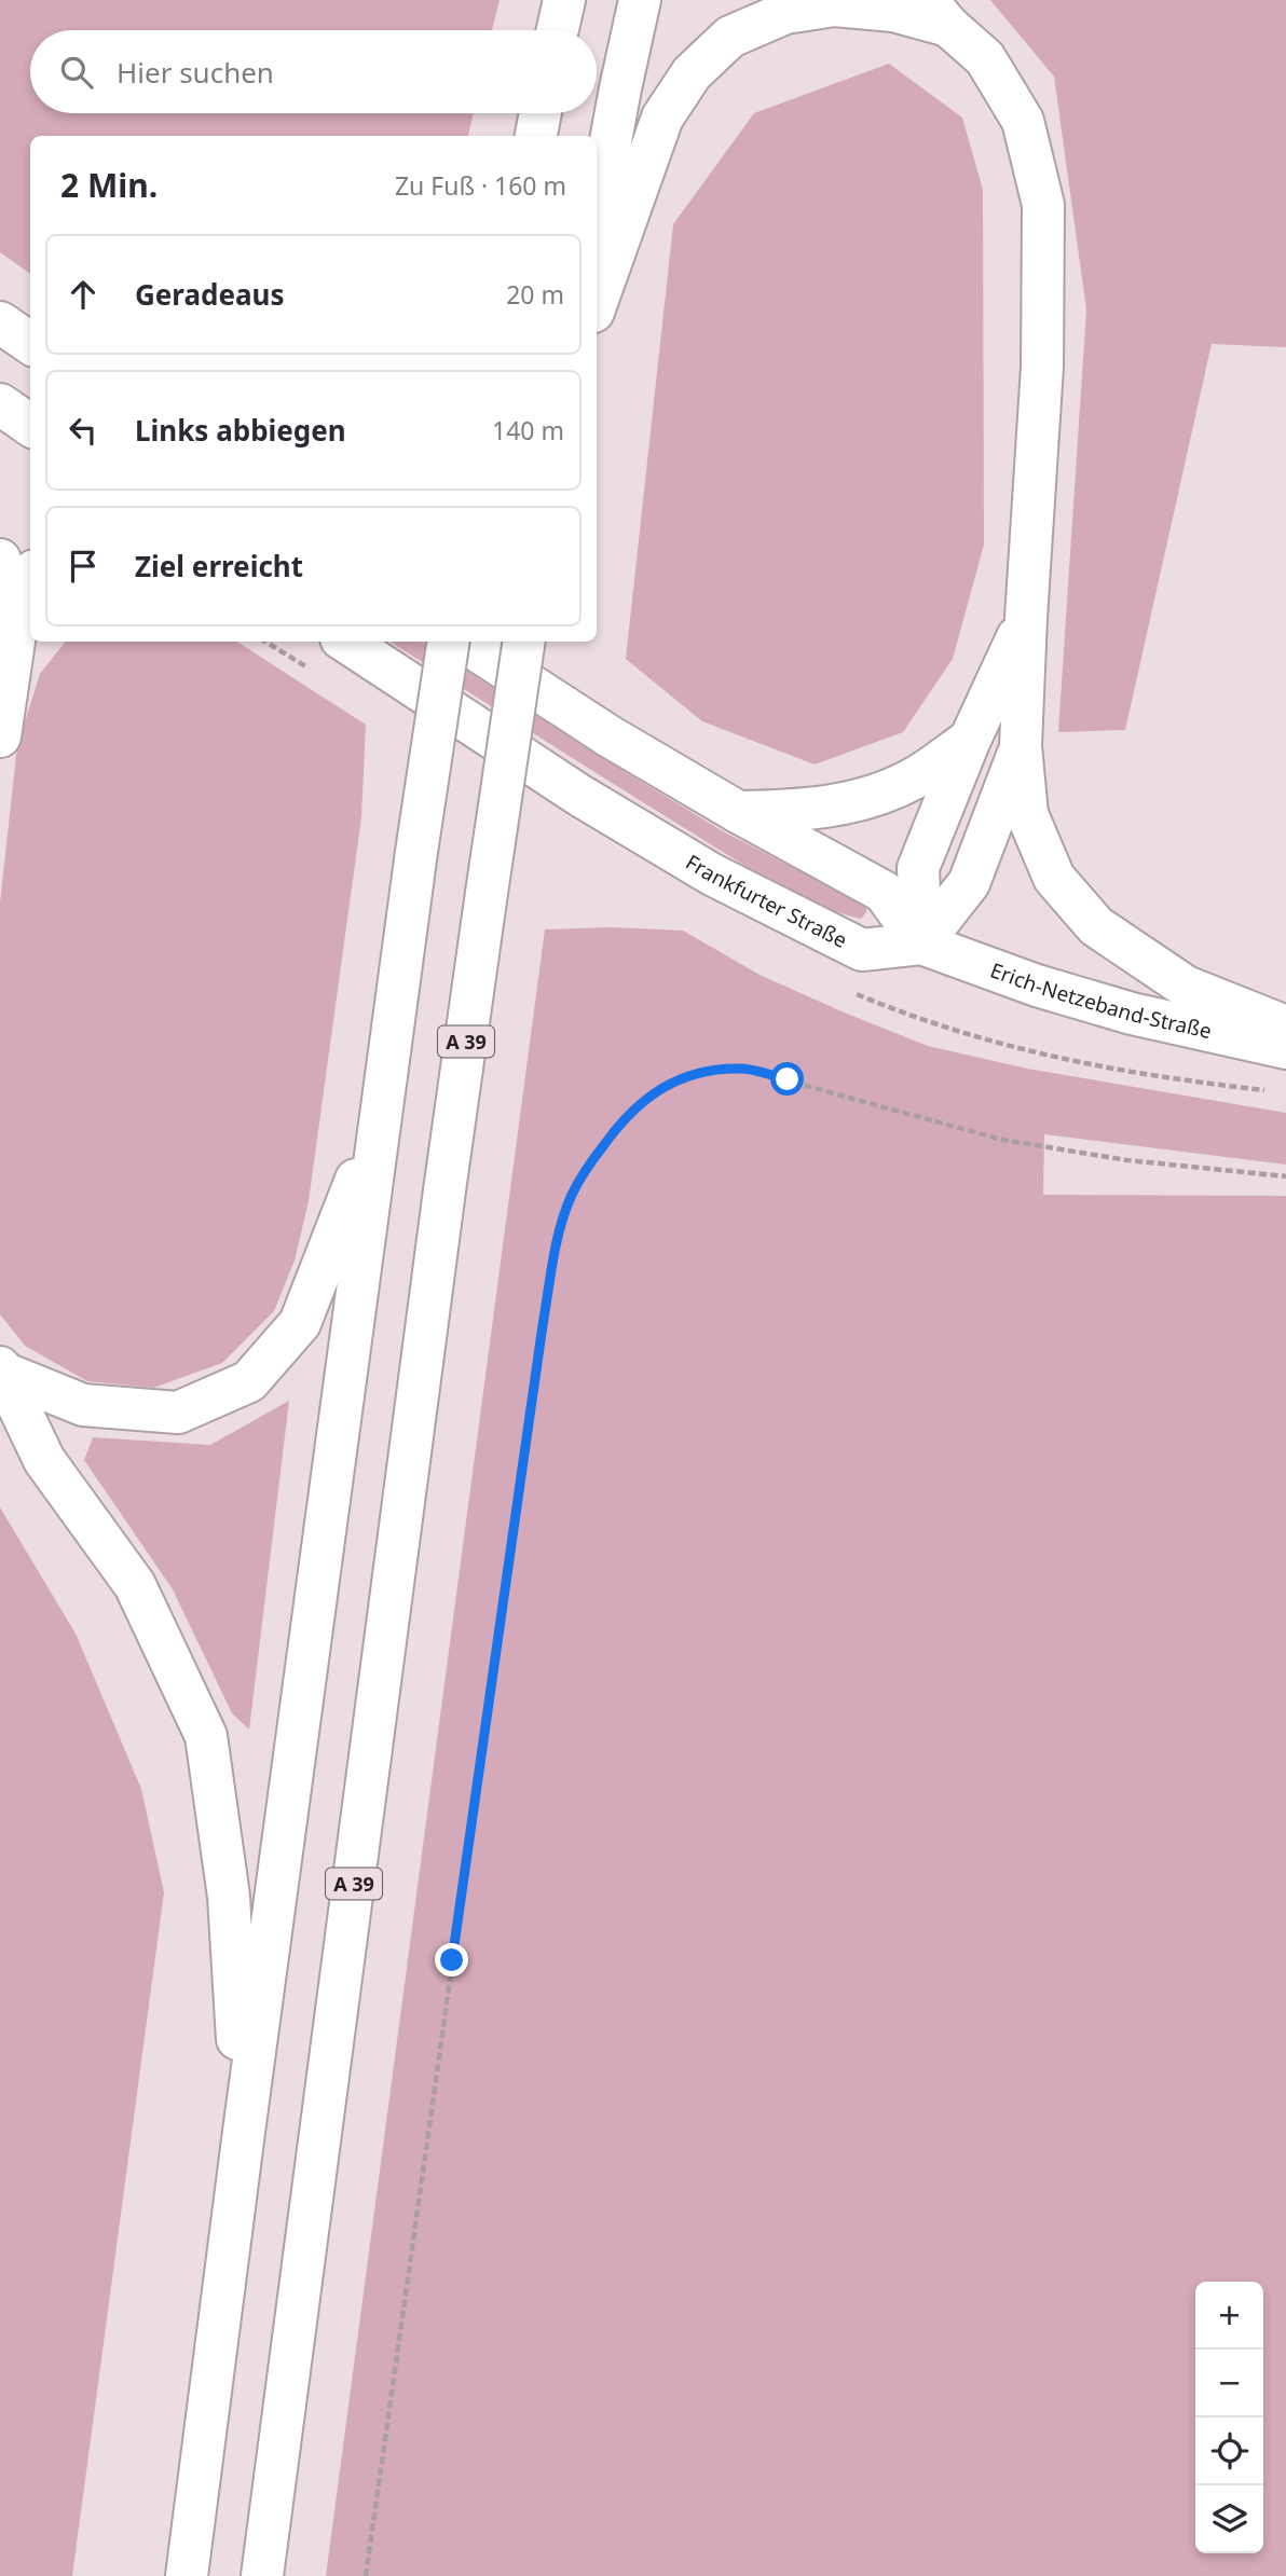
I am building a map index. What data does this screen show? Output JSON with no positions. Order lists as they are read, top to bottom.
{
  "streets": {
    "main road": ["Frankfurter Straße", "Erich-Netzeband-Straße", "A 39"]
  },
  "crossings": [
    ["Frankfurter Straße", "Erich-Netzeband-Straße"]
  ],
  "page": {
    "search": "Hier suchen",
    "heading": ["2 Min.", "Zu Fuß · 160 m"],
    "list": [
      ["Geradeaus", "20 m"],
      ["Links abbiegen", "140 m"],
      "Ziel erreicht"
    ],
    "map_buttons": ["+", "−"]
  }
}
